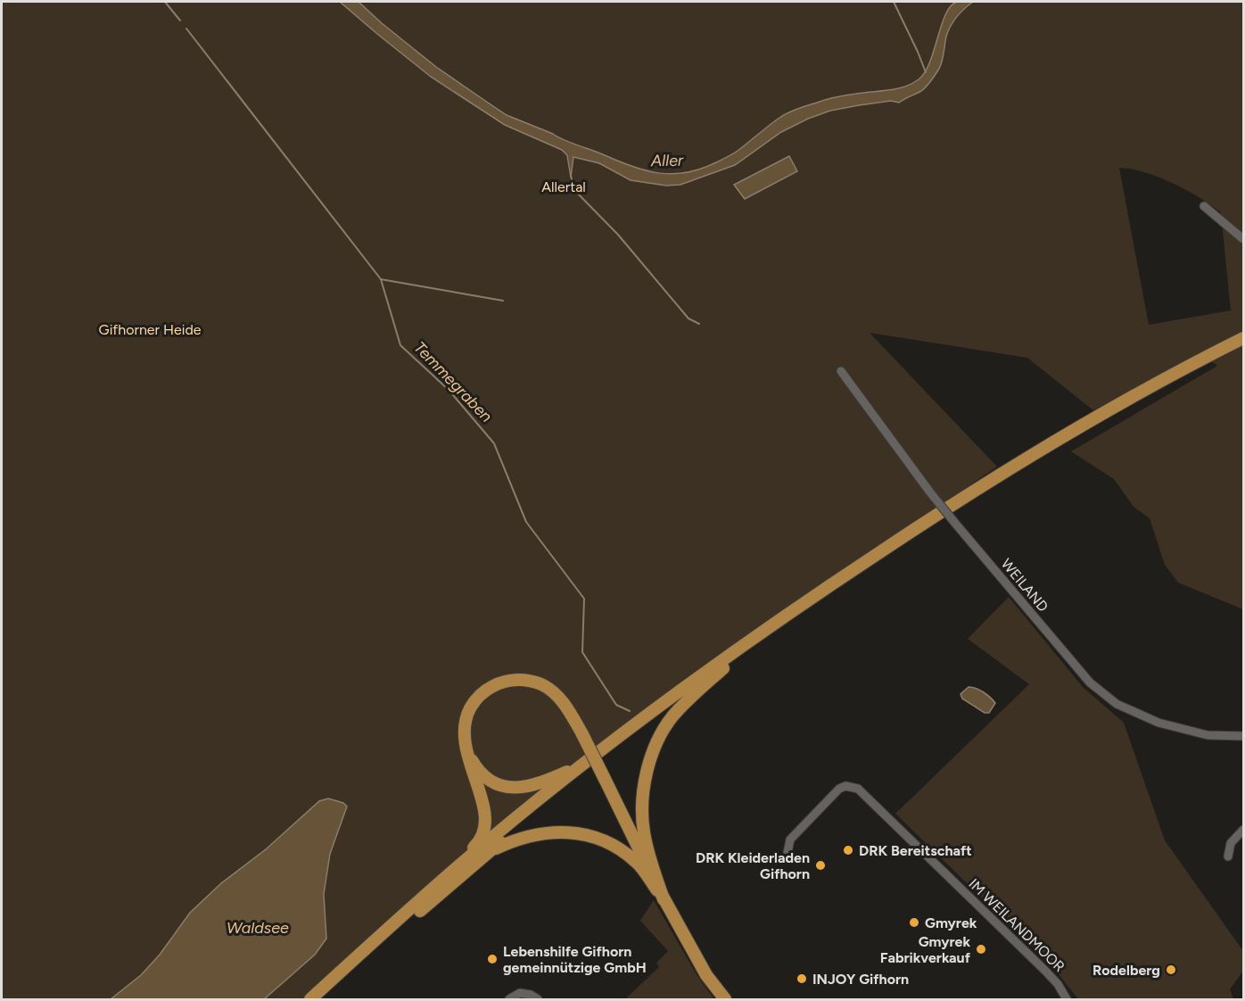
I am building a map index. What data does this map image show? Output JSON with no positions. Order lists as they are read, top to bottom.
{
  "streets": {
    "street": ["WEILAND", "IM WEILANDMOOR"]
  },
  "water": ["Aller", "Temmegraben", "Waldsee"],
  "parks": ["Allertal", "Gifhorner Heide"],
  "places": [
    "DRK Bereitschaft",
    "DRK Kleiderladen Gifhorn",
    "Gmyrek",
    "Gmyrek Fabrikverkauf",
    "Lebenshilfe Gifhorn gemeinnützige GmbH",
    "Rodelberg",
    "INJOY Gifhorn"
  ]
}
